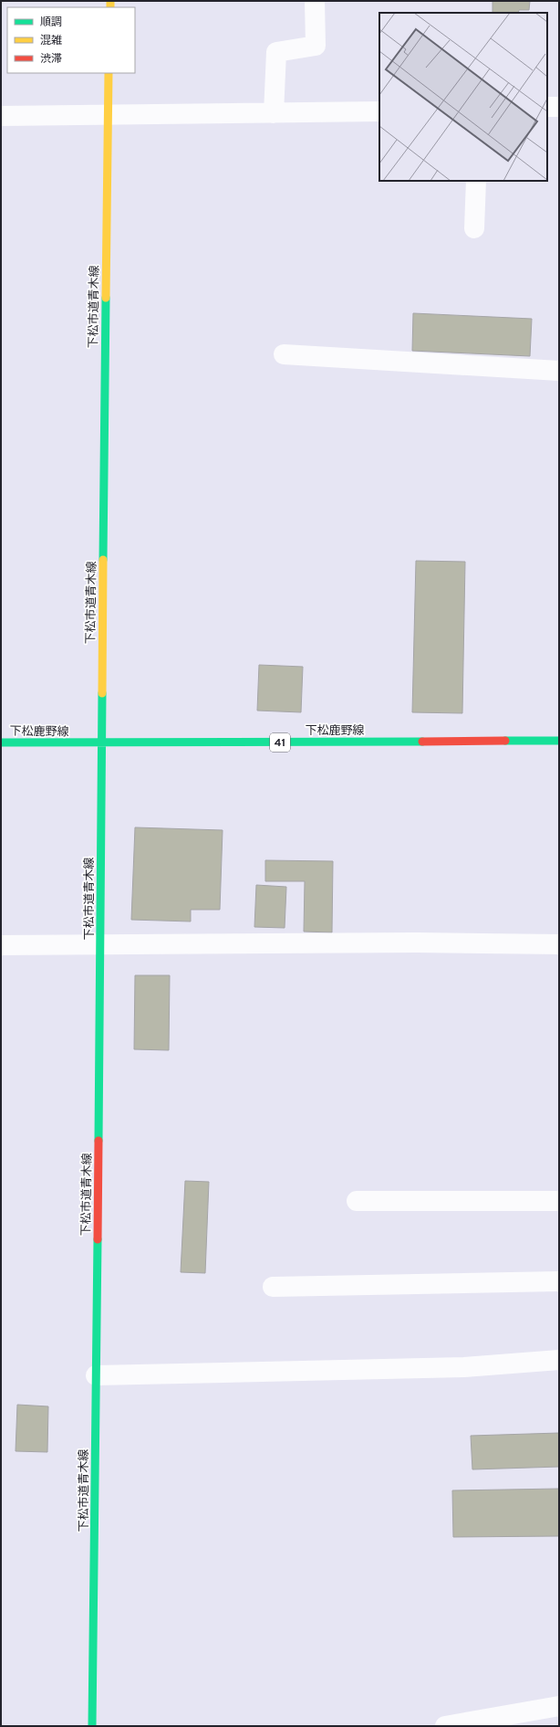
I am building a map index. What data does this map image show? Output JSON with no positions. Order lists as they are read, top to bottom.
{
  "streets": {
    "street": ["下松市道青木線", "下松鹿野線", "41"]
  },
  "crossings": [
    ["下松市道青木線", "下松鹿野線"]
  ],
  "legend": ["順調", "混雑", "渋滞"]
}
